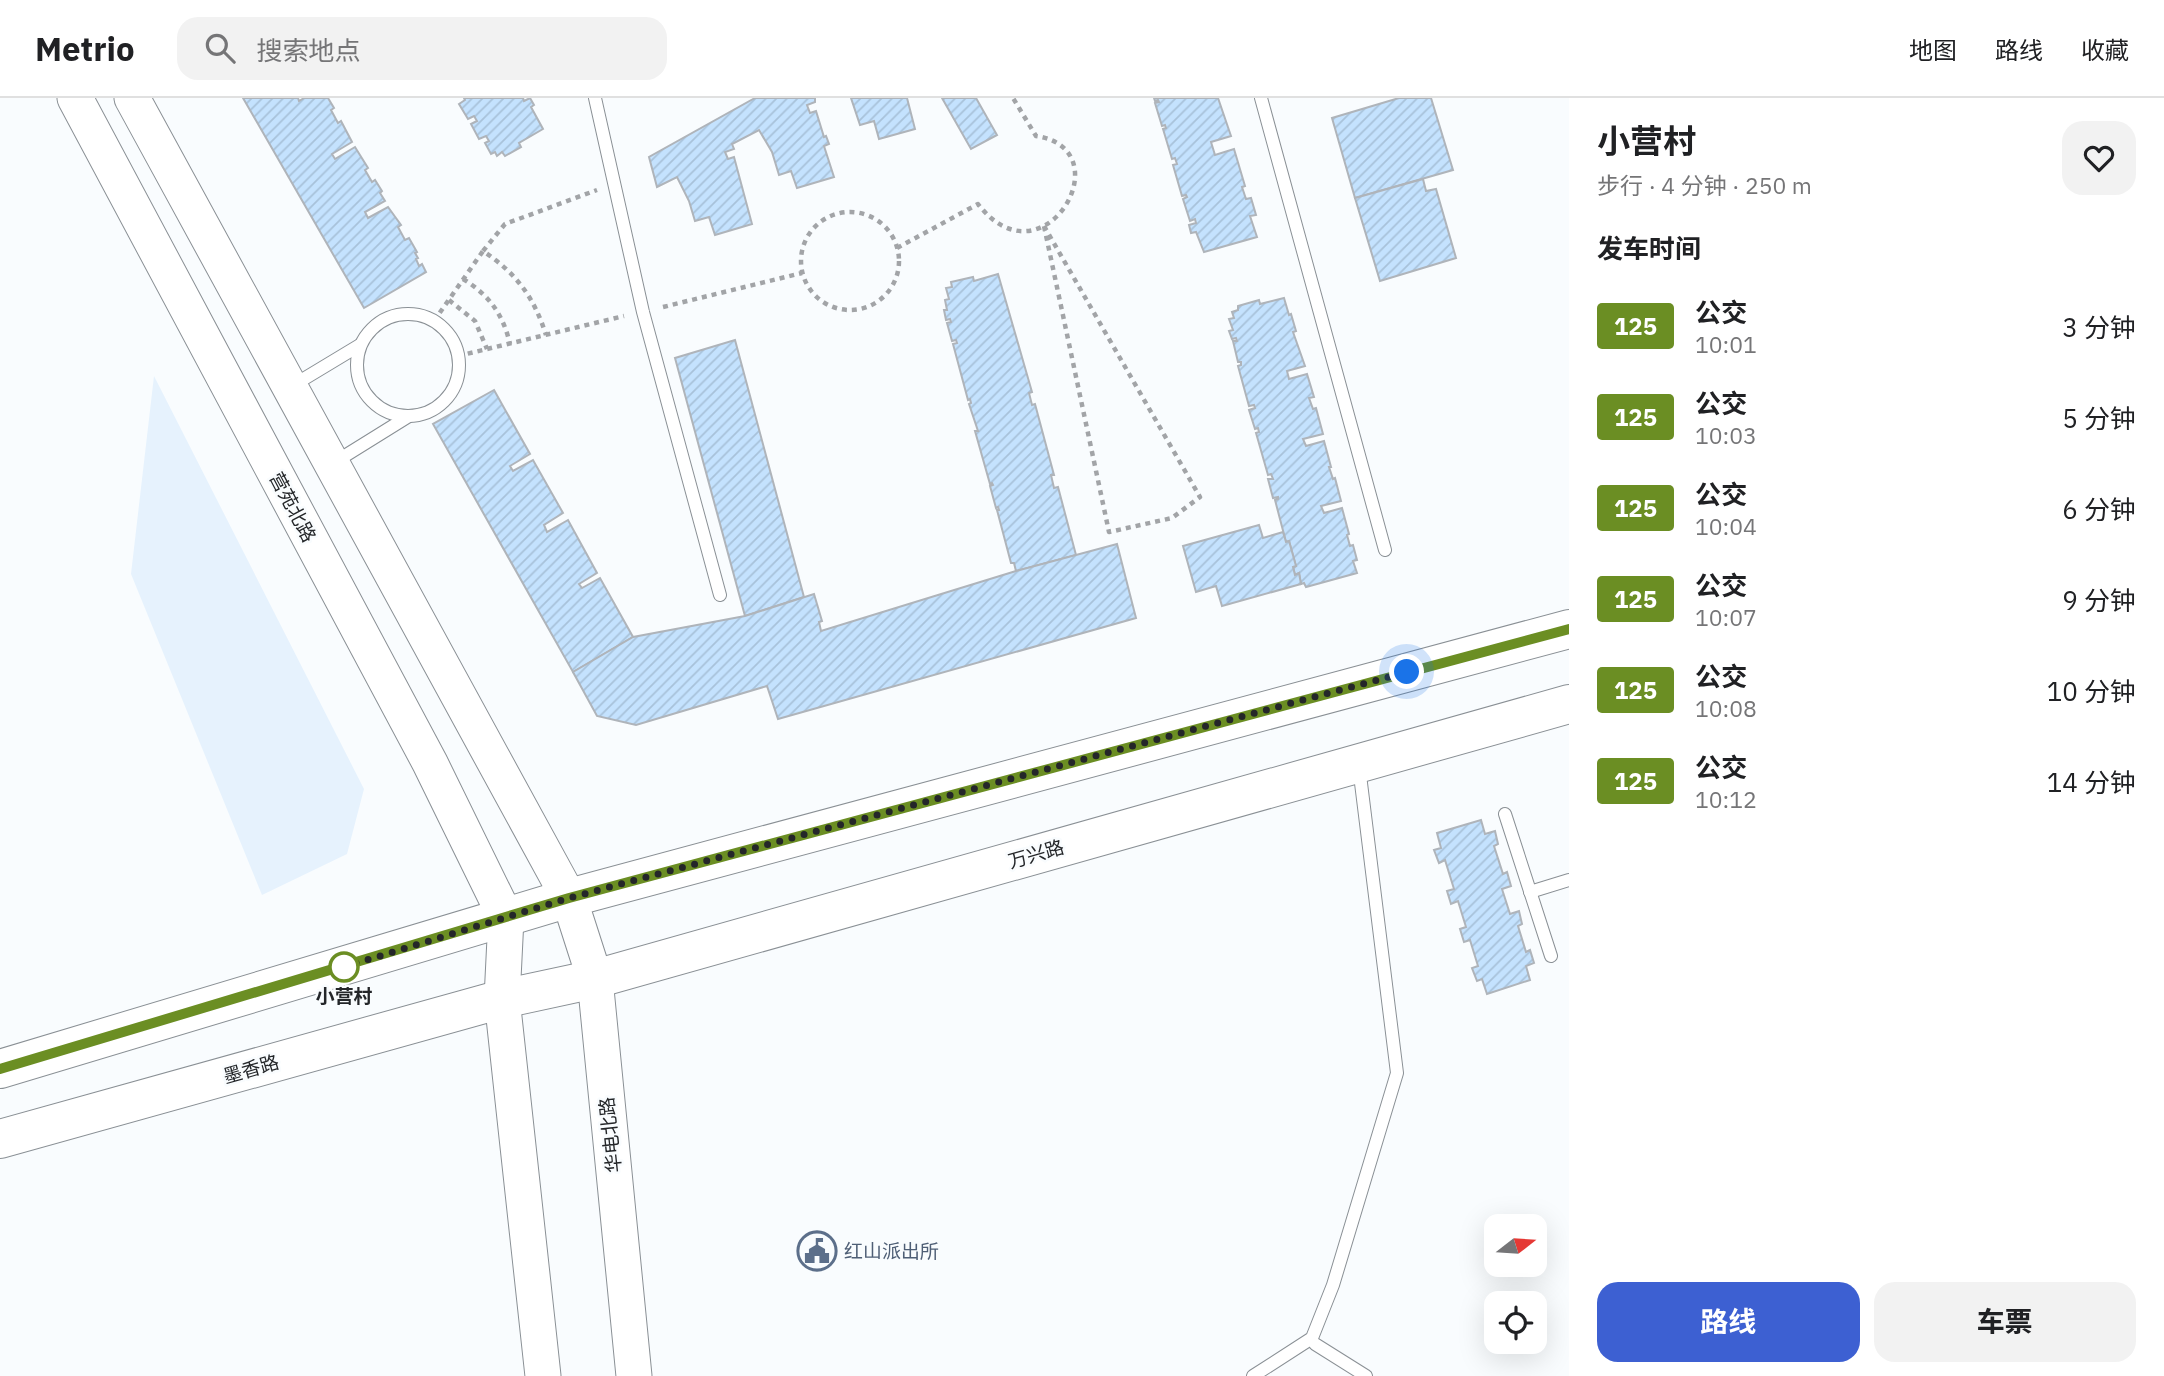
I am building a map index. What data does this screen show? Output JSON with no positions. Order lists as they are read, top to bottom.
{
  "streets": {
    "main road": [
      "营苑北路",
      "万兴路",
      "墨香路",
      "华电北路"
    ]
  },
  "crossings": [
    ["万兴路", "墨香路"],
    ["万兴路", "华电北路"]
  ],
  "places": {
    "other": ["小营村"],
    "public building": ["红山派出所"]
  },
  "lines": ["bus line 125"],
  "north": "right",
  "page": {
    "header": "Metrio",
    "search": "搜索地点",
    "nav": ["地图", "路线", "收藏"],
    "heading": [
      ["小营村", "步行 · 4 分钟 · 250 m"],
      "发车时间"
    ],
    "list": [
      {
        "mark": "125",
        "name": "公交",
        "note": "10:01",
        "value": "3 分钟"
      },
      {
        "mark": "125",
        "name": "公交",
        "note": "10:03",
        "value": "5 分钟"
      },
      {
        "mark": "125",
        "name": "公交",
        "note": "10:04",
        "value": "6 分钟"
      },
      {
        "mark": "125",
        "name": "公交",
        "note": "10:07",
        "value": "9 分钟"
      },
      {
        "mark": "125",
        "name": "公交",
        "note": "10:08",
        "value": "10 分钟"
      },
      {
        "mark": "125",
        "name": "公交",
        "note": "10:12",
        "value": "14 分钟"
      }
    ],
    "buttons": ["路线", "车票"]
  }
}
